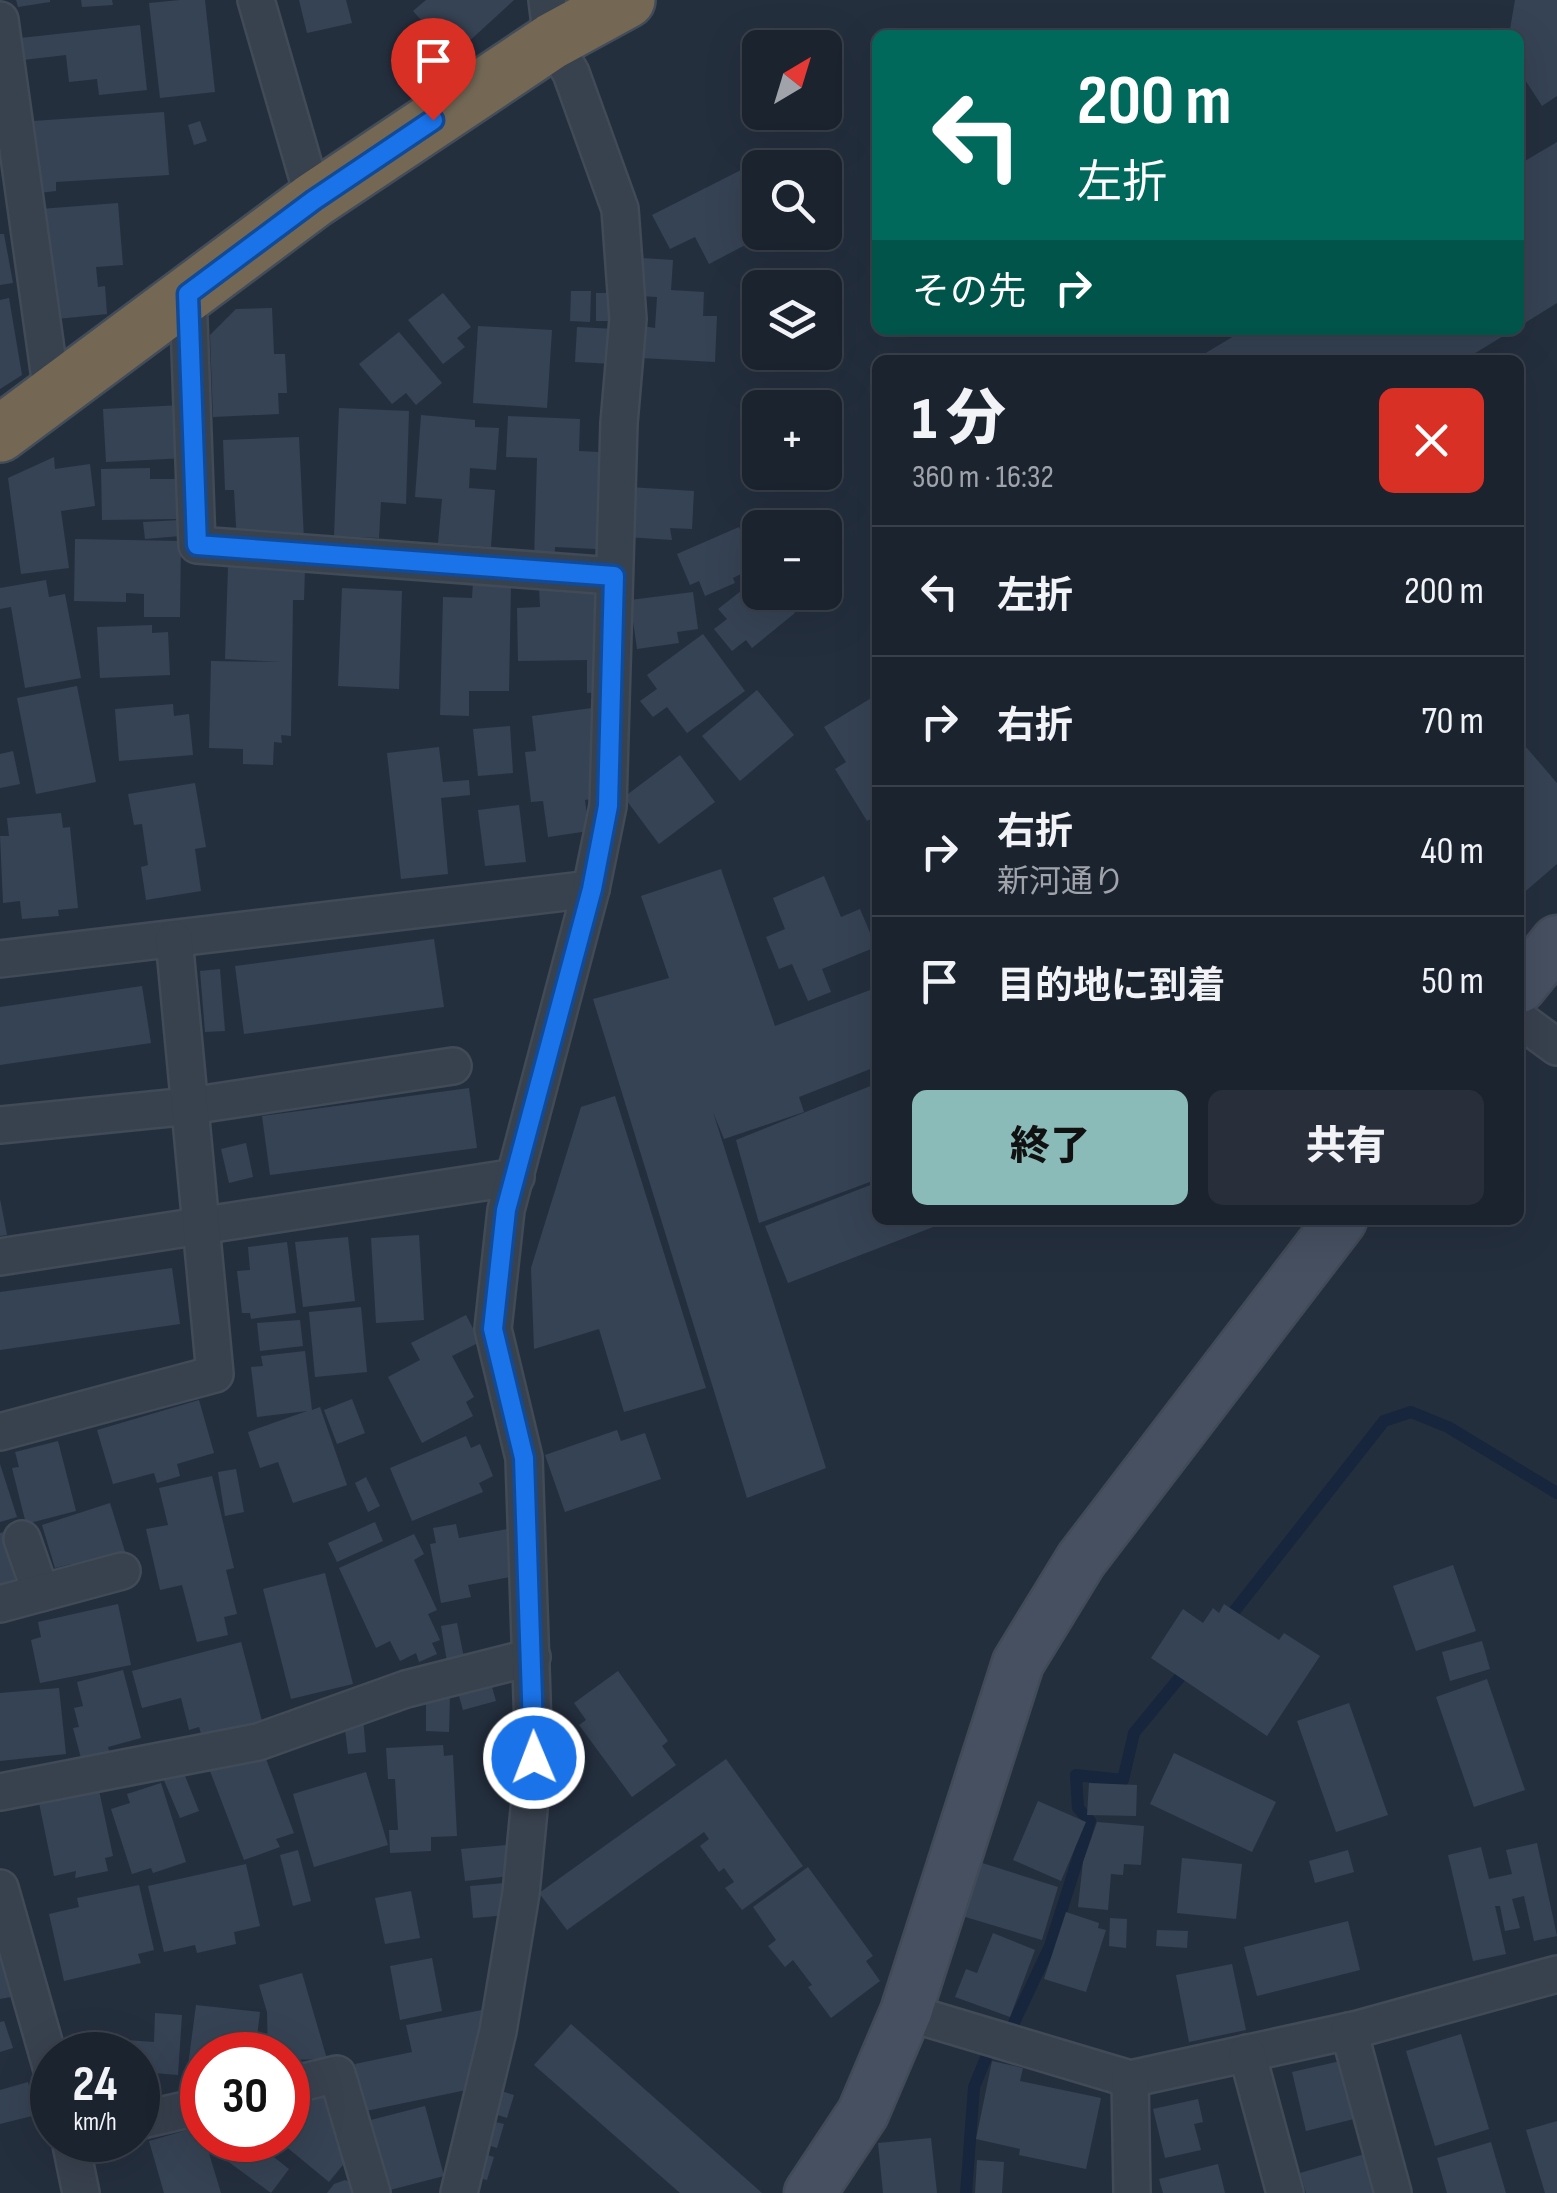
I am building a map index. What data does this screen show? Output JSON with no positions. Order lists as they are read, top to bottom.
{
  "north": "top right",
  "page": {
    "map_buttons": ["+", "−"],
    "turn": ["200 m", "左折"],
    "then": "その先",
    "heading": ["1 分", "360 m · 16:32"],
    "list": [
      {
        "name": "左折",
        "value": "200 m"
      },
      {
        "name": "右折",
        "value": "70 m"
      },
      {
        "name": "右折",
        "note": "新河通り",
        "value": "40 m"
      },
      {
        "name": "目的地に到着",
        "value": "50 m"
      }
    ],
    "buttons": ["終了", "共有"],
    "speed": "24 km/h",
    "limit": "30"
  }
}
